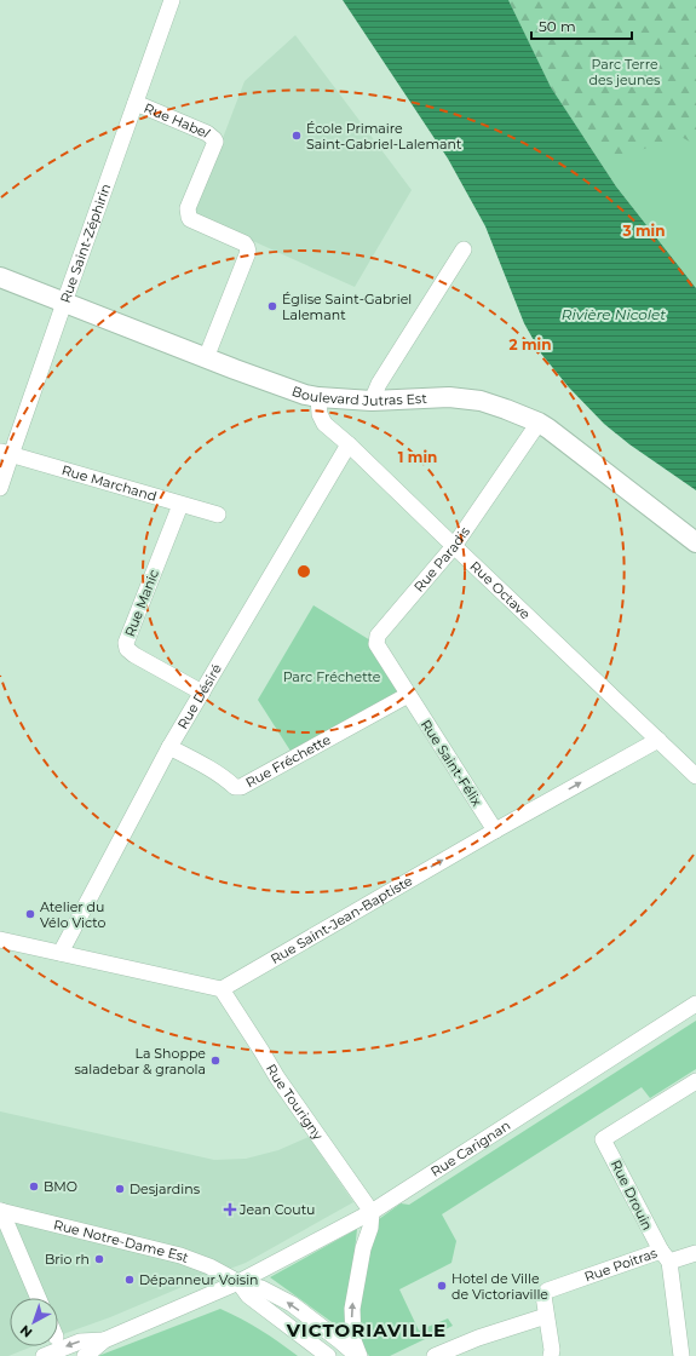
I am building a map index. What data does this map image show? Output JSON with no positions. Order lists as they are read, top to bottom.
{
  "streets": {
    "main road": ["Boulevard Jutras Est"],
    "street": [
      "Rue Habel",
      "Rue Saint-Zéphirin",
      "Rue Marchand",
      "Rue Paradis",
      "Rue Octave",
      "Rue Manic",
      "Rue Désiré",
      "Rue Fréchette",
      "Rue Saint-Félix",
      "Rue Saint-Jean-Baptiste",
      "Rue Tourigny",
      "Rue Carignan",
      "Rue Drouin",
      "Rue Notre-Dame Est",
      "Rue Poitras"
    ]
  },
  "crossings": [
    ["Rue Habel", "Rue Saint-Zéphirin"],
    ["Rue Habel", "Boulevard Jutras Est"],
    ["Rue Saint-Zéphirin", "Boulevard Jutras Est"],
    ["Rue Saint-Zéphirin", "Rue Marchand"],
    ["Boulevard Jutras Est", "Rue Paradis"],
    ["Boulevard Jutras Est", "Rue Octave"],
    ["Rue Marchand", "Rue Manic"],
    ["Rue Paradis", "Rue Octave"],
    ["Rue Paradis", "Rue Fréchette"],
    ["Rue Paradis", "Rue Saint-Félix"],
    ["Rue Octave", "Rue Désiré"],
    ["Rue Octave", "Rue Saint-Jean-Baptiste"],
    ["Rue Manic", "Rue Désiré"],
    ["Rue Désiré", "Rue Fréchette"],
    ["Rue Fréchette", "Rue Saint-Félix"],
    ["Rue Saint-Félix", "Rue Saint-Jean-Baptiste"],
    ["Rue Saint-Jean-Baptiste", "Rue Tourigny"],
    ["Rue Tourigny", "Rue Carignan"],
    ["Rue Carignan", "Rue Notre-Dame Est"],
    ["Rue Drouin", "Rue Poitras"]
  ],
  "one_way": ["Rue Saint-Jean-Baptiste"],
  "districts": ["VICTORIAVILLE"],
  "water": ["Rivière Nicolet"],
  "parks": ["Parc Terre des jeunes", "Parc Fréchette"],
  "places": {
    "other": [
      "École Primaire Saint-Gabriel-Lalemant",
      "Église Saint-Gabriel Lalemant",
      "Atelier du Vélo Victo",
      "La Shoppe saladebar & granola",
      "BMO",
      "Desjardins",
      "Brio rh",
      "Dépanneur Voisin",
      "Hotel de Ville de Victoriaville"
    ],
    "health": ["Jean Coutu"]
  },
  "scale_bar": "50 m",
  "north": "bottom left",
  "rings": ["3 min", "2 min", "1 min"]
}
